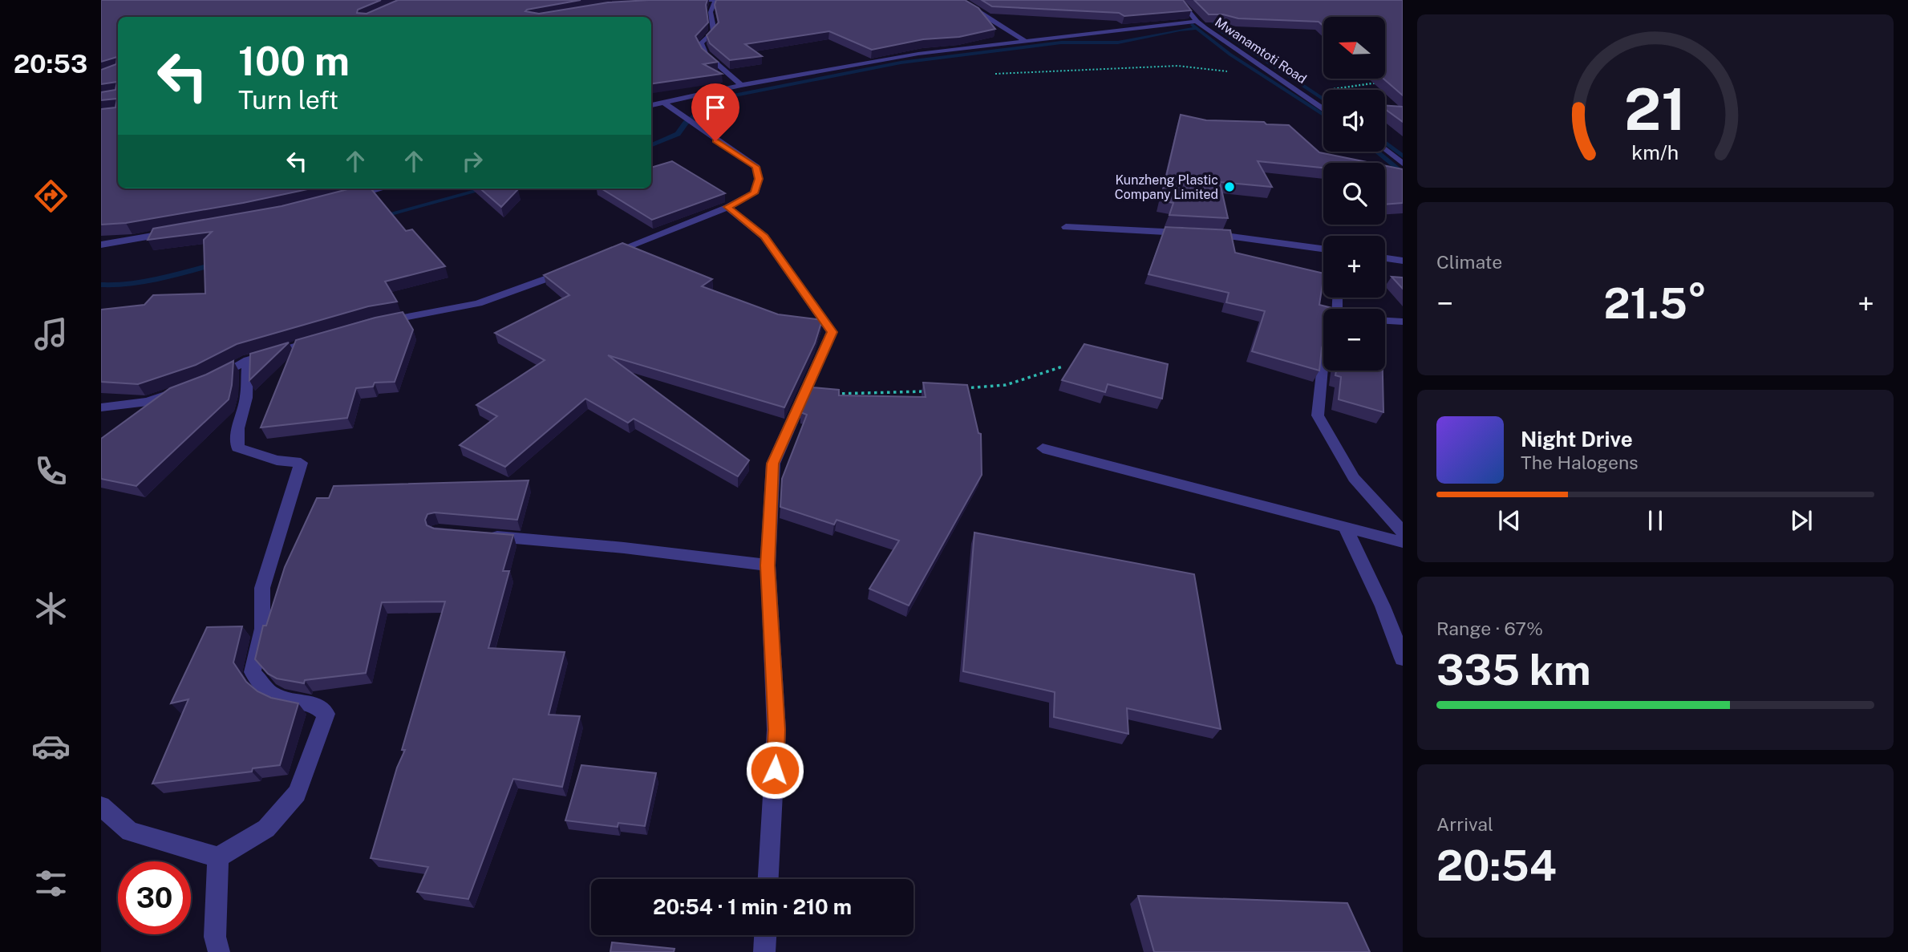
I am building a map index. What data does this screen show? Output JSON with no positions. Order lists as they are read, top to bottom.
{
  "streets": {
    "street": ["Mwanamtoti Road"]
  },
  "places": ["Kunzheng Plastic Company Limited"],
  "north": "left",
  "page": {
    "tabs": "20:53",
    "map_buttons": ["+", "−"],
    "turn": ["100 m", "Turn left"],
    "tile": [
      "Climate",
      ["Range · 67%", "335 km"],
      ["Arrival", "20:54"]
    ],
    "heat": ["−", "21.5°", "+"],
    "song": ["Night Drive", "The Halogens"],
    "limit": "30",
    "trip": "20:54 · 1 min · 210 m",
    "gauge": ["21", "km/h"]
  }
}
